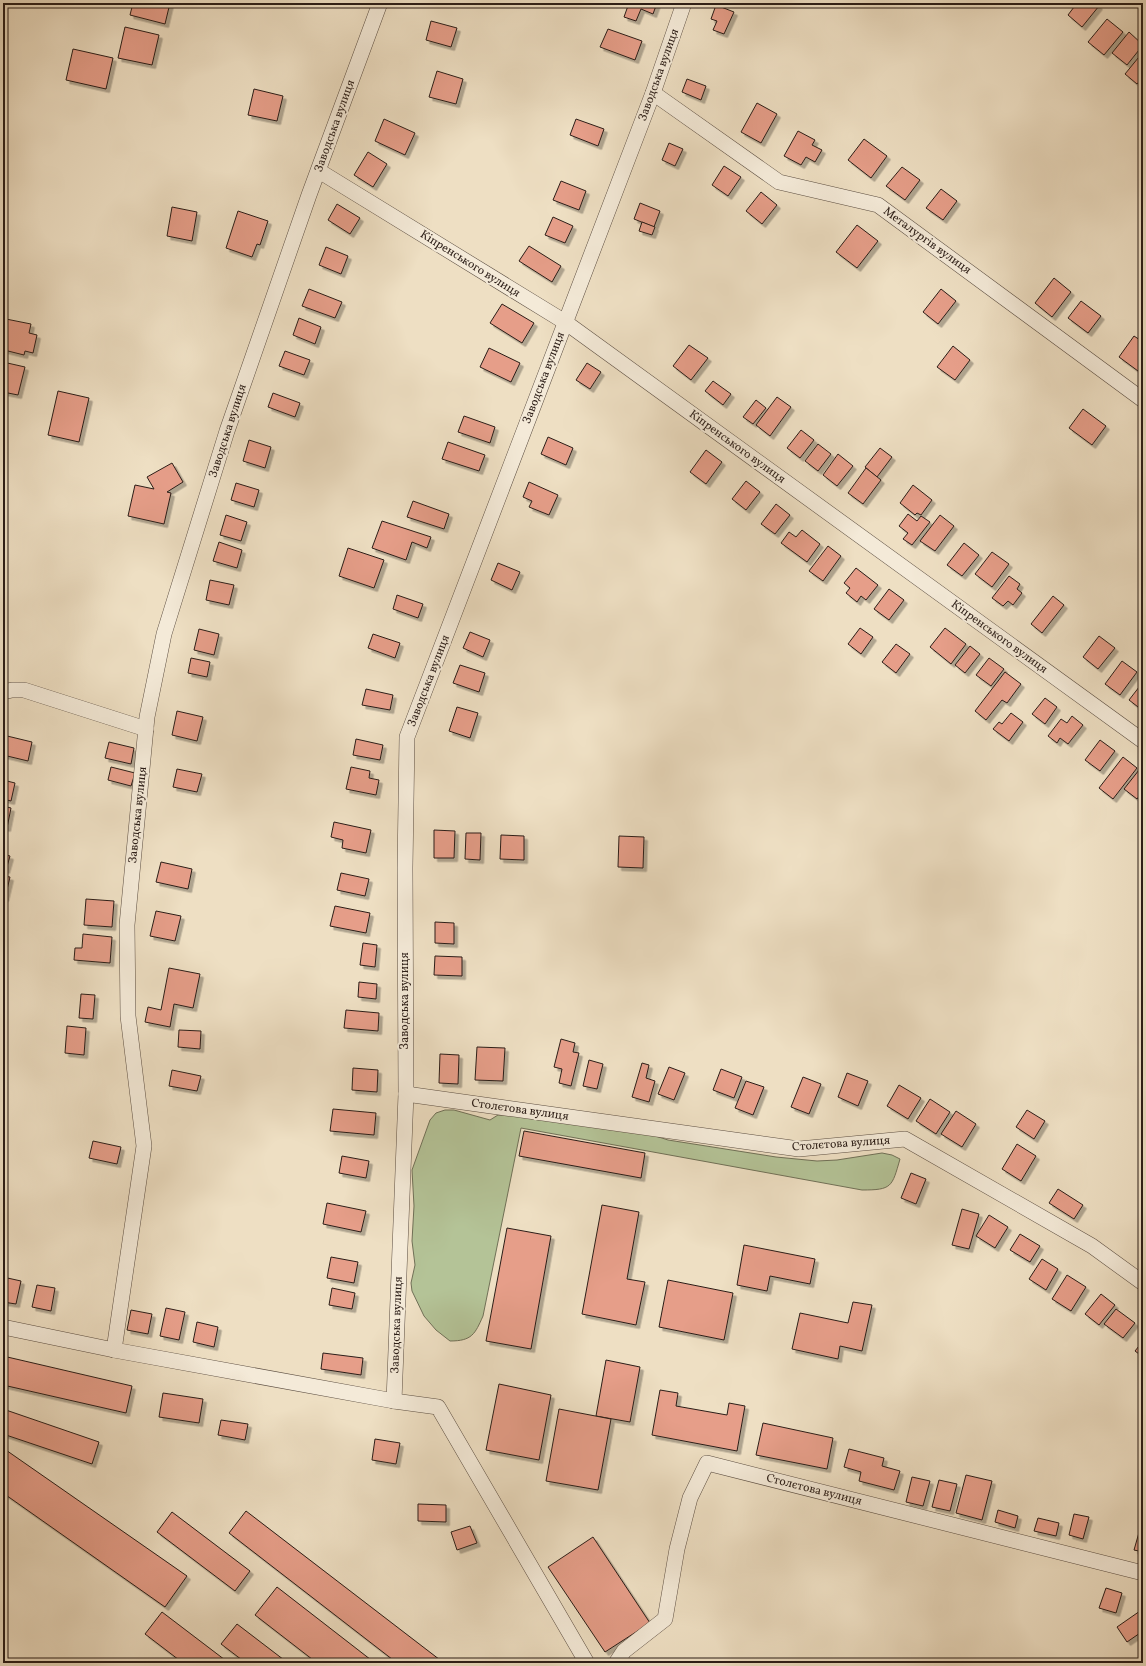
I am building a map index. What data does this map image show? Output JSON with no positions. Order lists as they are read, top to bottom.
{
  "streets": {
    "street": [
      "Заводська вулиця",
      "Металургів вулиця",
      "Кіпренського вулиця",
      "Столєтова вулиця"
    ]
  },
  "crossings": [
    ["Заводська вулиця", "Металургів вулиця"],
    ["Заводська вулиця", "Кіпренського вулиця"],
    ["Заводська вулиця", "Столєтова вулиця"]
  ]
}
